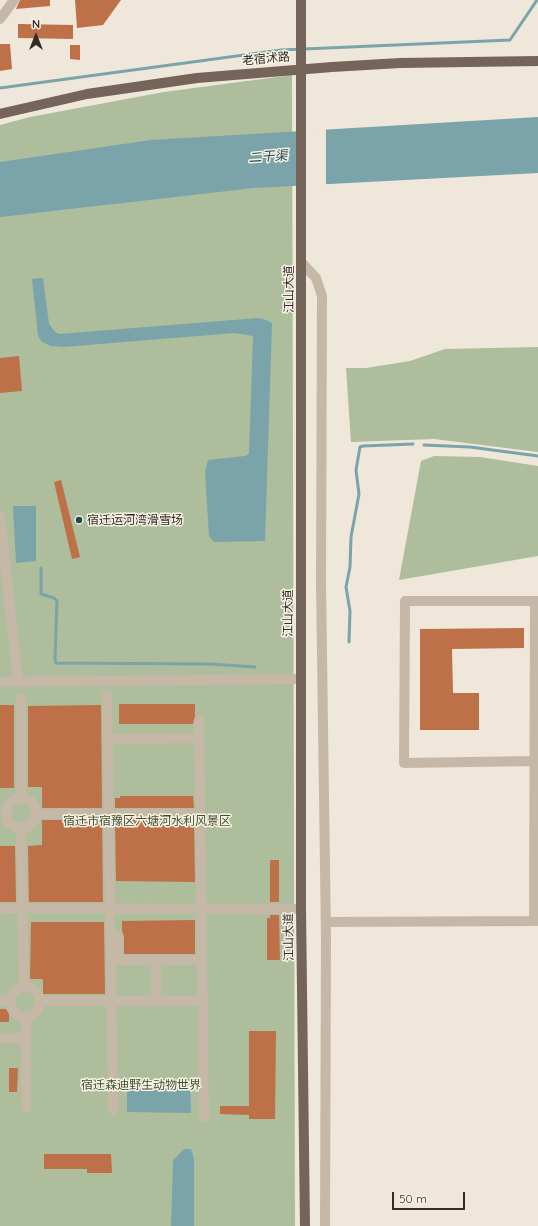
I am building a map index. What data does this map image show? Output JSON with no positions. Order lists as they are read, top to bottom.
{
  "streets": {
    "main road": ["老宿沭路", "江山大道"]
  },
  "water": ["二干渠"],
  "parks": ["宿迁市宿豫区六塘河水利风景区", "宿迁森迪野生动物世界"],
  "places": ["宿迁运河湾滑雪场"],
  "scale_bar": "50 m",
  "north": "top"
}
